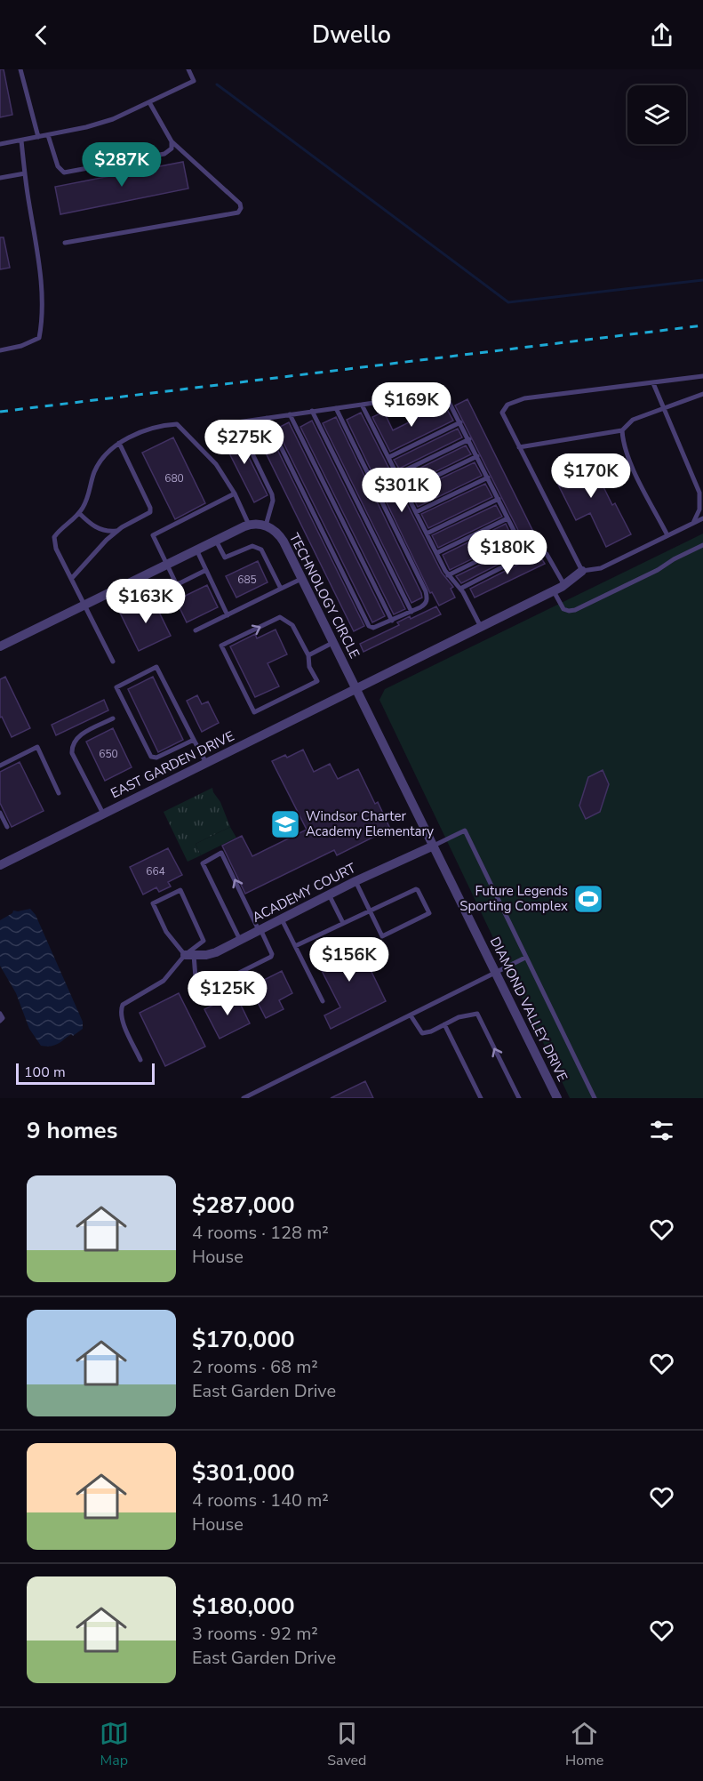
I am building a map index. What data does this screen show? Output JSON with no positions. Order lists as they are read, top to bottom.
{
  "streets": {
    "street": [
      "TECHNOLOGY CIRCLE",
      "EAST GARDEN DRIVE",
      "ACADEMY COURT",
      "DIAMOND VALLEY DRIVE"
    ]
  },
  "crossings": [
    ["TECHNOLOGY CIRCLE", "EAST GARDEN DRIVE"],
    ["TECHNOLOGY CIRCLE", "DIAMOND VALLEY DRIVE"],
    ["EAST GARDEN DRIVE", "DIAMOND VALLEY DRIVE"],
    ["ACADEMY COURT", "DIAMOND VALLEY DRIVE"]
  ],
  "places": {
    "school or university": ["Windsor Charter Academy Elementary"],
    "sports": ["Future Legends Sporting Complex"]
  },
  "house_numbers": [
    "680",
    "685",
    "650",
    "664"
  ],
  "scale_bar": "100 m",
  "page": {
    "header": "Dwello",
    "price": [
      "$287K",
      "$169K",
      "$275K",
      "$170K",
      "$301K",
      "$180K",
      "$163K",
      "$156K",
      "$125K"
    ],
    "scale": "100 m",
    "heading": "9 homes",
    "list": [
      {
        "name": "$287,000",
        "note": "4 rooms · 128 m² · House"
      },
      {
        "name": "$170,000",
        "note": "2 rooms · 68 m² · East Garden Drive"
      },
      {
        "name": "$301,000",
        "note": "4 rooms · 140 m² · House"
      },
      {
        "name": "$180,000",
        "note": "3 rooms · 92 m² · East Garden Drive"
      }
    ],
    "tabs": ["Map", "Saved", "Home"]
  }
}
